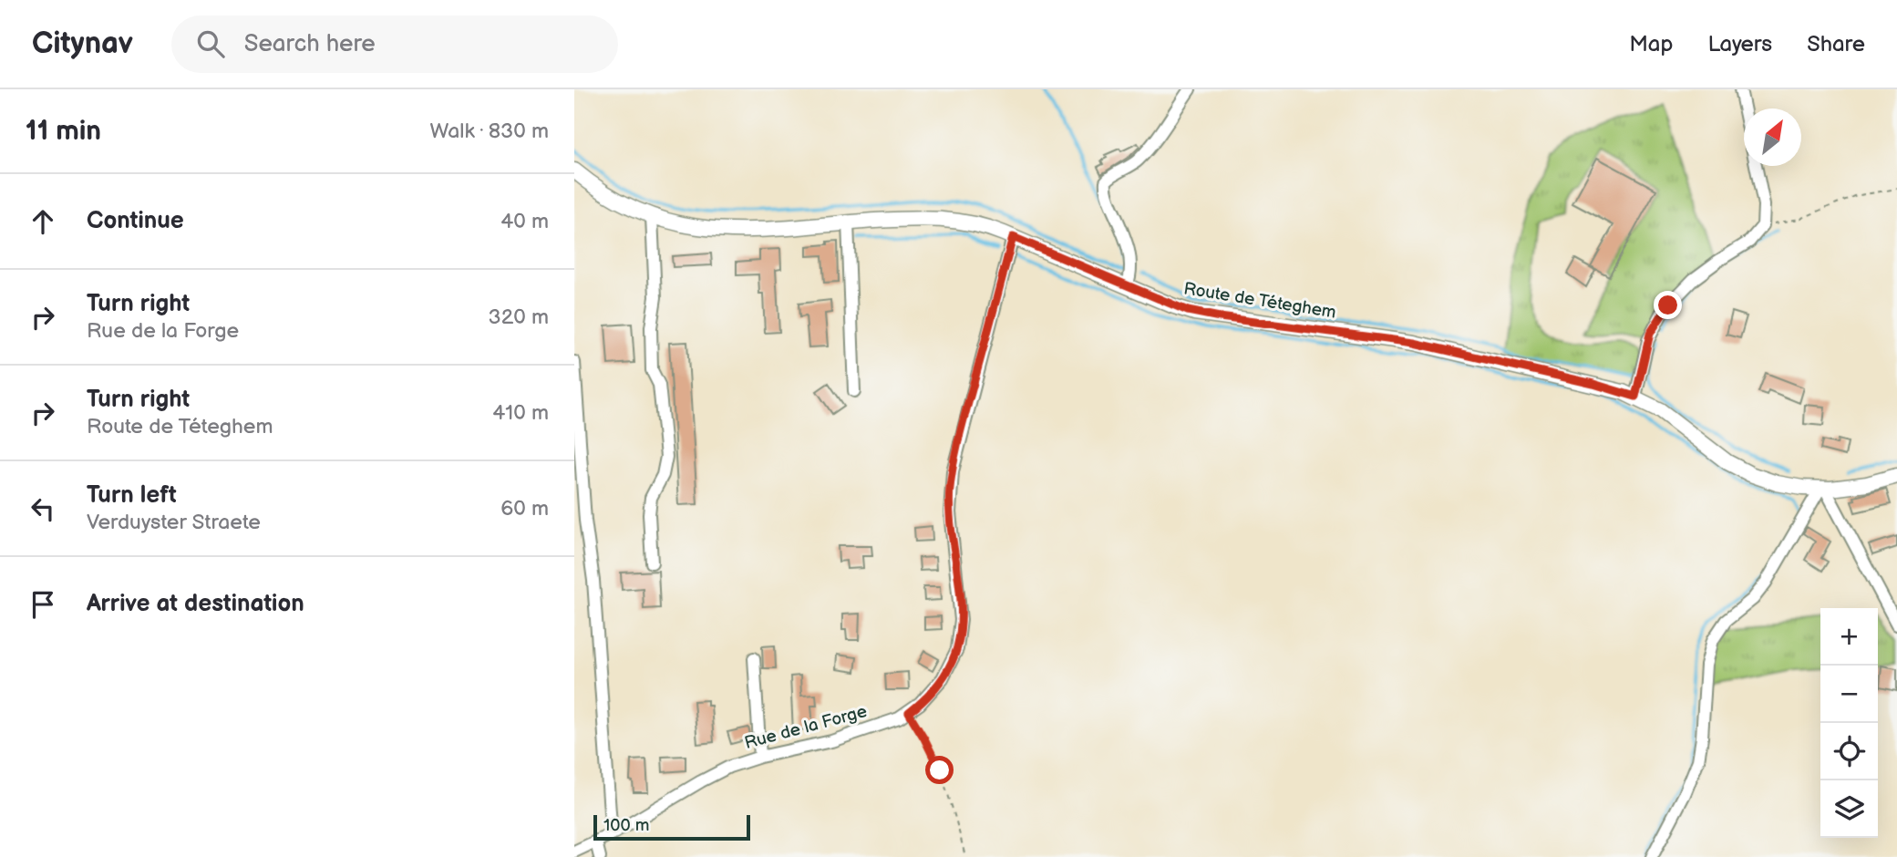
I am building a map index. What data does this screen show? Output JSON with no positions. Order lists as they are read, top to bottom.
{
  "streets": {
    "main road": ["Route de Téteghem"],
    "street": ["Rue de la Forge"]
  },
  "crossings": [
    ["Route de Téteghem", "Rue de la Forge"]
  ],
  "scale_bar": "100 m",
  "north": "top right",
  "page": {
    "header": "Citynav",
    "search": "Search here",
    "nav": ["Map", "Layers", "Share"],
    "heading": ["11 min", "Walk · 830 m"],
    "list": [
      ["Continue", "40 m"],
      ["Turn right", "Rue de la Forge", "320 m"],
      ["Turn right", "Route de Téteghem", "410 m"],
      ["Turn left", "Verduyster Straete", "60 m"],
      "Arrive at destination"
    ],
    "map_buttons": ["+", "−"],
    "scale": "100 m"
  }
}
